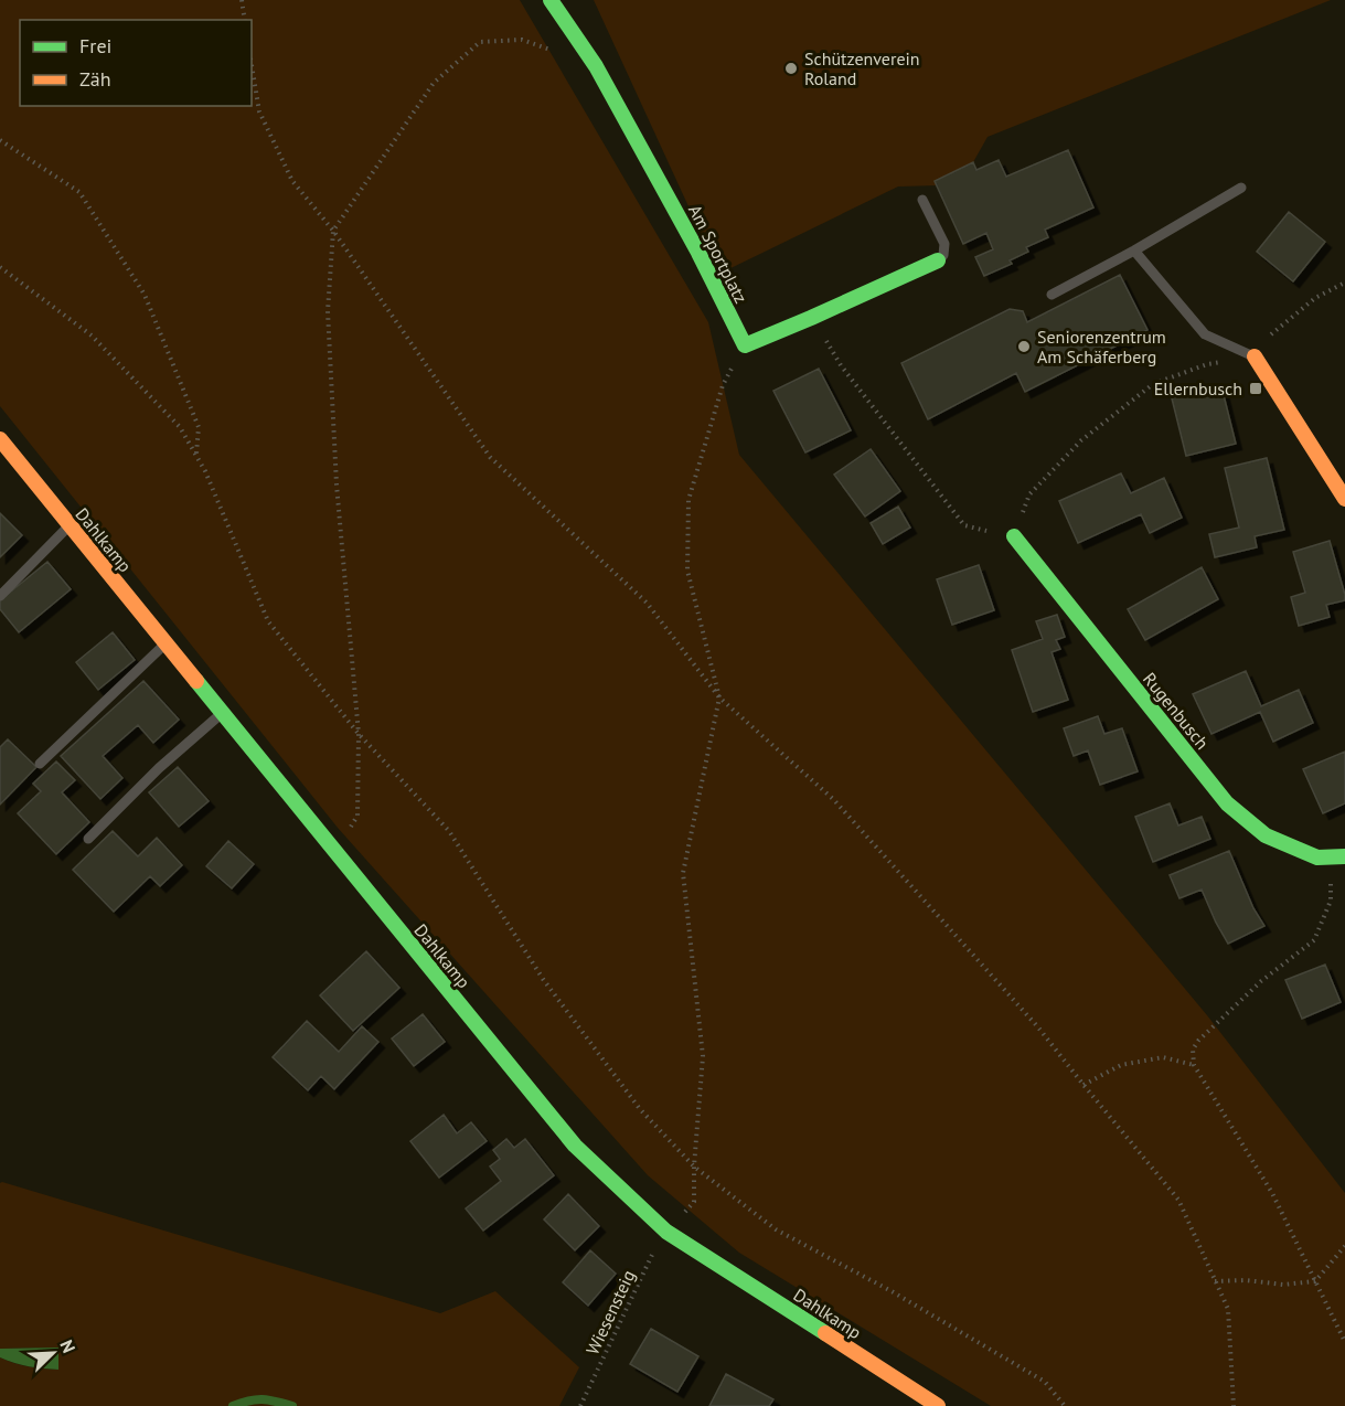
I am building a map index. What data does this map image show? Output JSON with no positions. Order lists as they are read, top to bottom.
{
  "streets": {
    "street": ["Am Sportplatz", "Dahlkamp", "Rugenbusch"],
    "path": ["Wiesensteig"]
  },
  "crossings": [
    ["Dahlkamp", "Wiesensteig"]
  ],
  "places": {
    "other": ["Schützenverein Roland", "Seniorenzentrum Am Schäferberg"],
    "transit": ["Ellernbusch"]
  },
  "legend": ["Frei", "Zäh"],
  "north": "top right"
}
